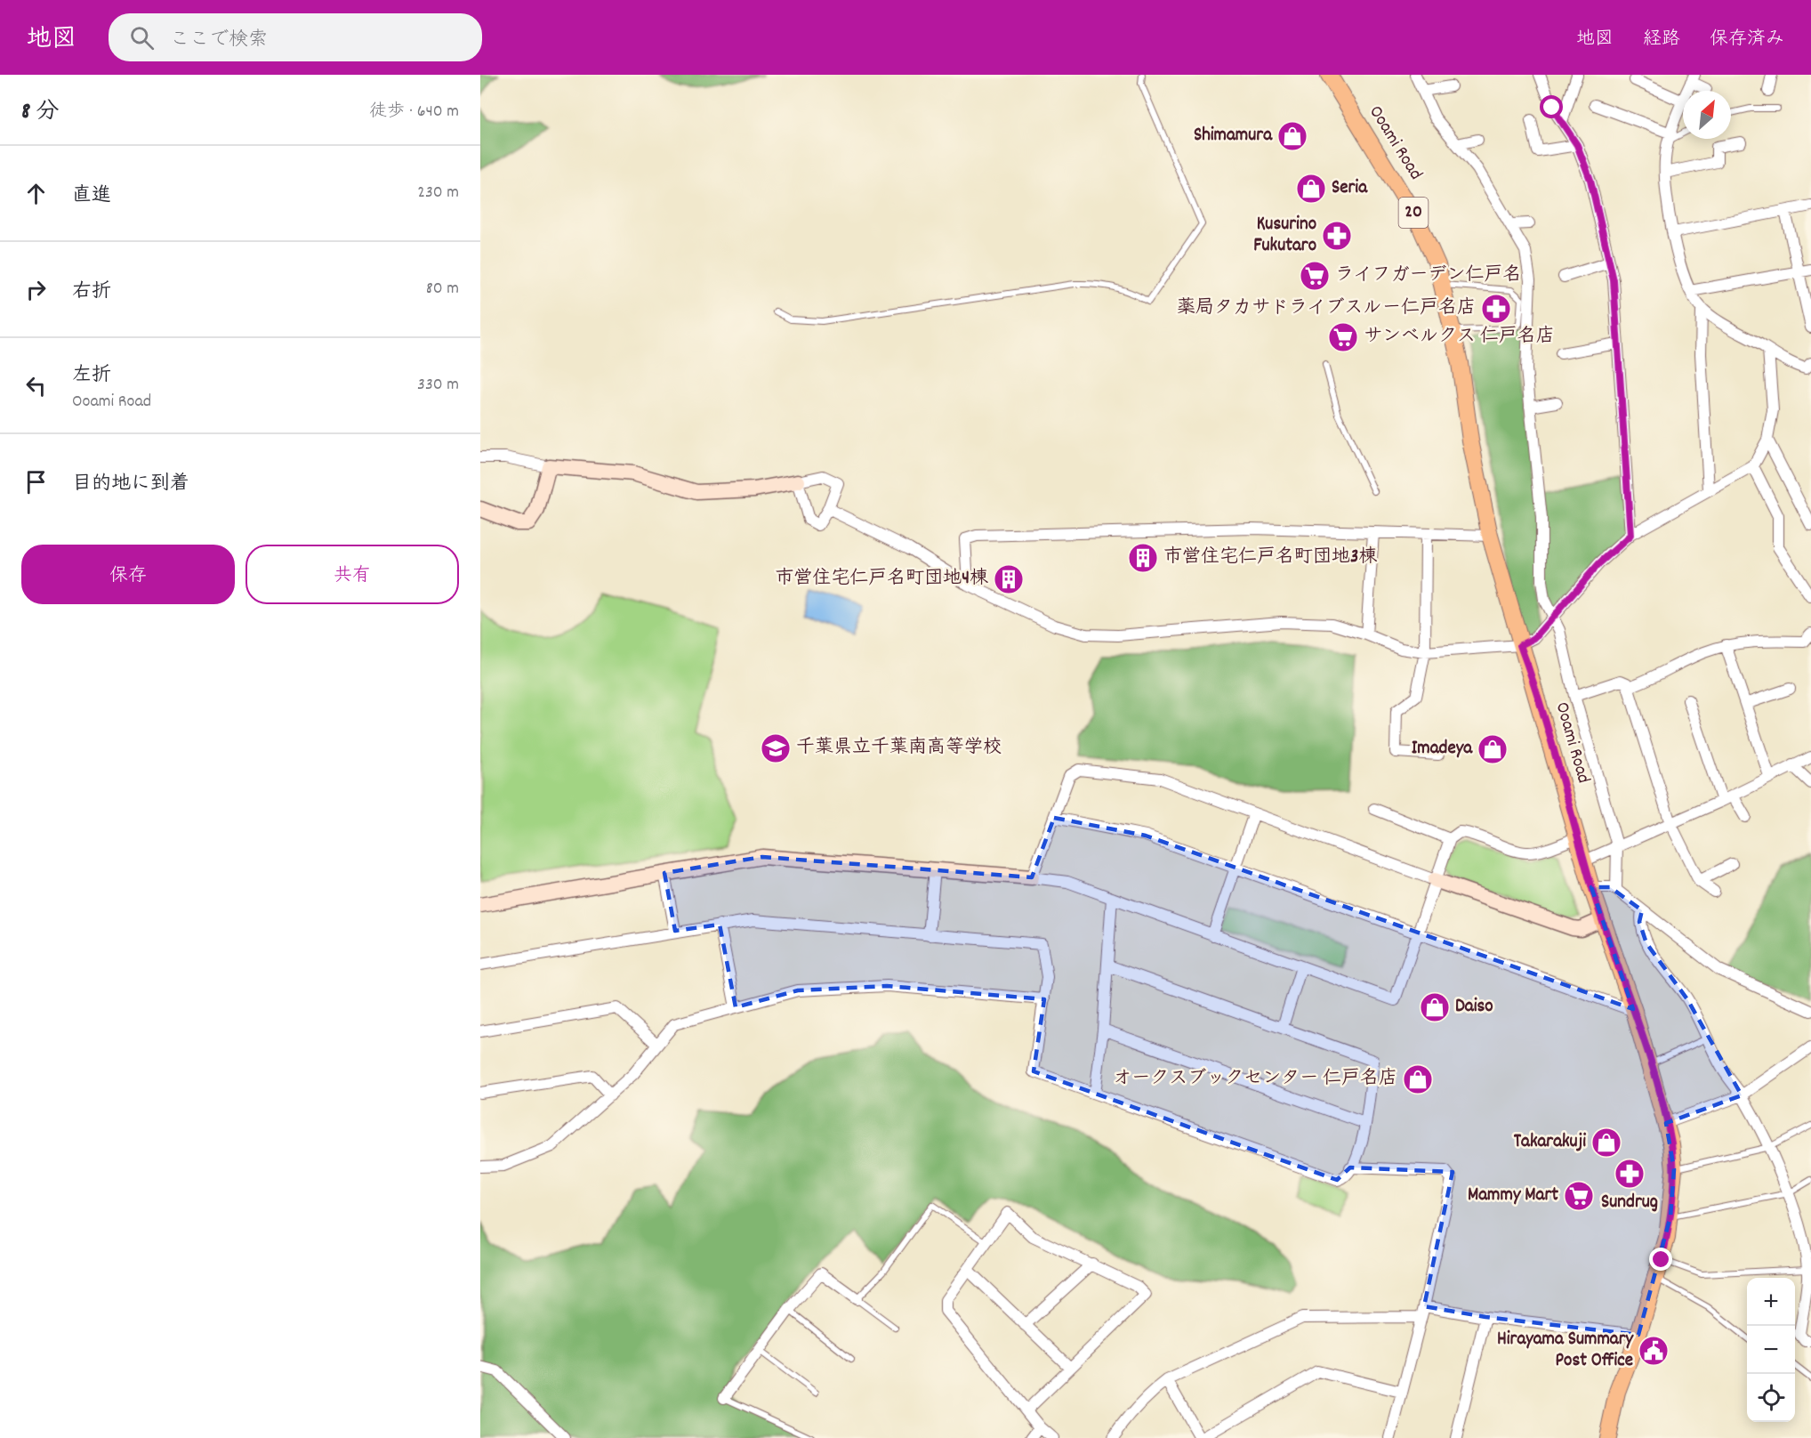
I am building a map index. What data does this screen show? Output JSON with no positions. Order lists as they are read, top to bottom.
{
  "streets": {
    "main road": ["Ooami Road", "20"]
  },
  "places": {
    "shop": [
      "Shimamura",
      "Seria",
      "Imadeya",
      "Daiso",
      "オークスブックセンター 仁戸名店",
      "Takarakuji"
    ],
    "pharmacy": ["Kusurino Fukutaro", "薬局タカサドライブスルー仁戸名店", "Sundrug"],
    "supermarket": ["ライフガーデン仁戸名", "サンベルクス 仁戸名店", "Mammy Mart"],
    "building": ["市営住宅仁戸名町団地3棟", "市営住宅仁戸名町団地4棟"],
    "school or university": ["千葉県立千葉南高等学校"],
    "public building": ["Hirayama Summary Post Office"]
  },
  "north": "top right",
  "page": {
    "header": "地図",
    "search": "ここで検索",
    "nav": ["地図", "経路", "保存済み"],
    "heading": ["8 分", "徒歩 · 640 m"],
    "list": [
      ["直進", "230 m"],
      ["右折", "80 m"],
      ["左折", "Ooami Road", "330 m"],
      "目的地に到着"
    ],
    "buttons": ["保存", "共有"],
    "map_buttons": ["+", "−"]
  }
}
